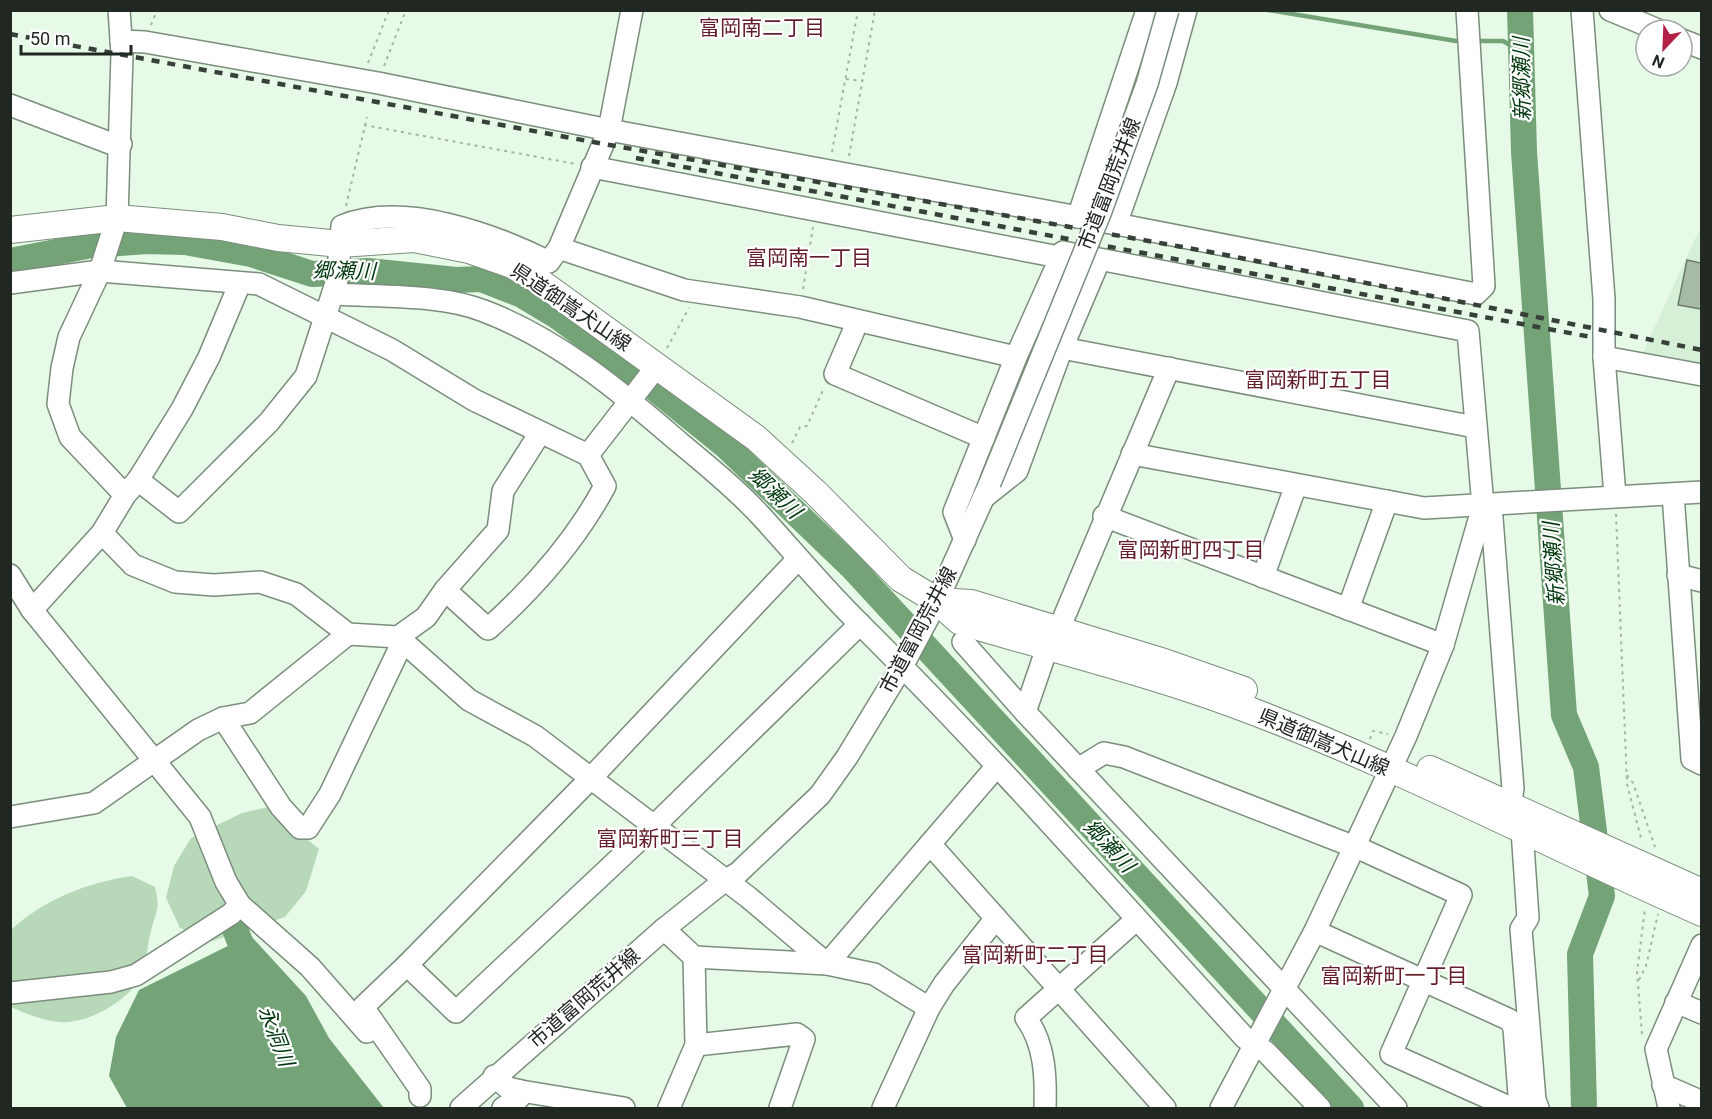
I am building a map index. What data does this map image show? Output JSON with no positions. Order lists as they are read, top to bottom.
{
  "streets": {
    "main road": ["県道御嵩犬山線"],
    "street": ["市道富岡荒井線"]
  },
  "crossings": [
    ["市道富岡荒井線", "県道御嵩犬山線"]
  ],
  "districts": [
    "富岡南二丁目",
    "富岡南一丁目",
    "富岡新町五丁目",
    "富岡新町四丁目",
    "富岡新町三丁目",
    "富岡新町二丁目",
    "富岡新町一丁目"
  ],
  "water": ["新郷瀬川", "郷瀬川", "永洞川"],
  "scale_bar": "50 m",
  "north": "bottom left"
}
